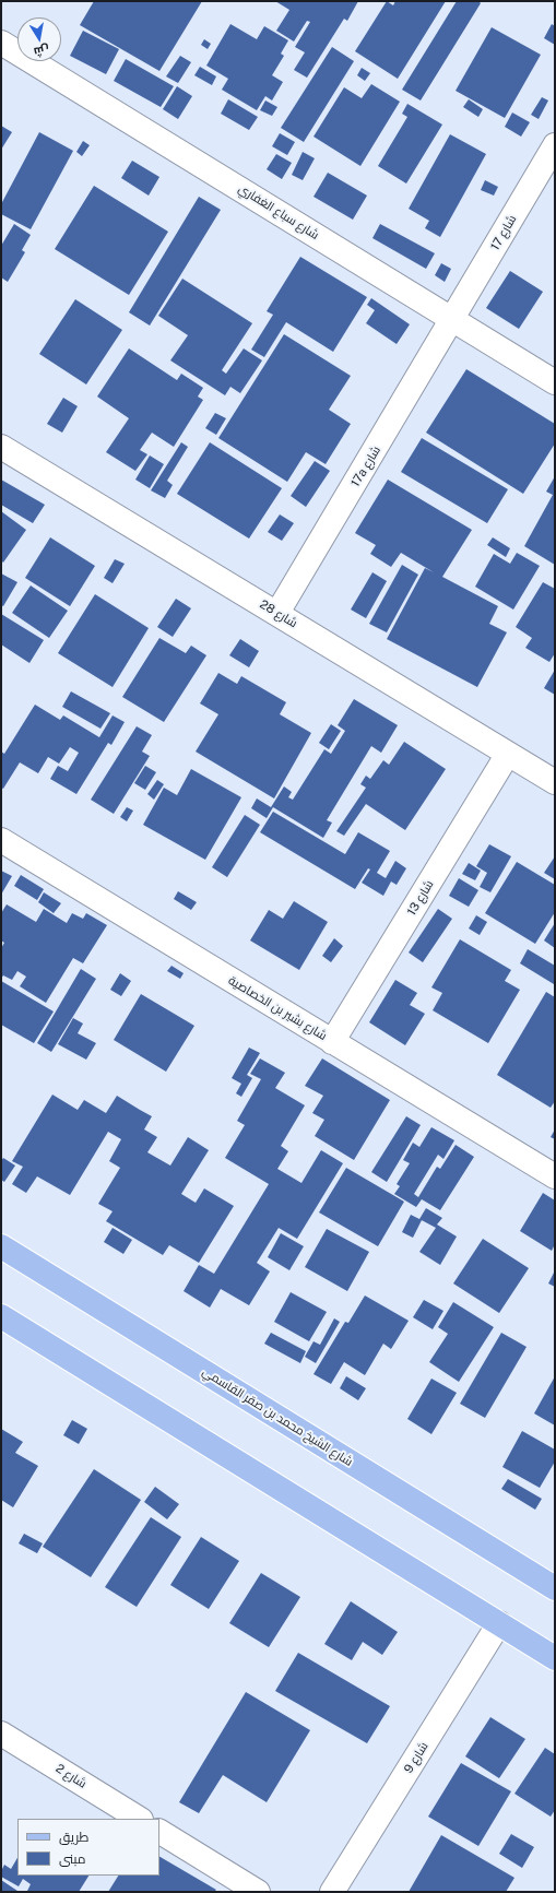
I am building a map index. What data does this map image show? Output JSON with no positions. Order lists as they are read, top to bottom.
{
  "streets": {
    "main road": ["شارع الشيخ محمد بن صقر القاسمي"],
    "street": [
      "شارع سباع الغفاري",
      "شارع 17",
      "17a شارع",
      "شارع 28",
      "شارع 13",
      "شارع بشير بن الخصاصية",
      "شارع 9",
      "شارع 2"
    ]
  },
  "crossings": [
    ["شارع سباع الغفاري", "شارع 17"],
    ["شارع سباع الغفاري", "17a شارع"],
    ["شارع 17", "17a شارع"],
    ["17a شارع", "شارع 28"],
    ["شارع 28", "شارع 13"],
    ["شارع 13", "شارع بشير بن الخصاصية"]
  ],
  "legend": ["طريق", "مبنى"],
  "north": "bottom"
}
